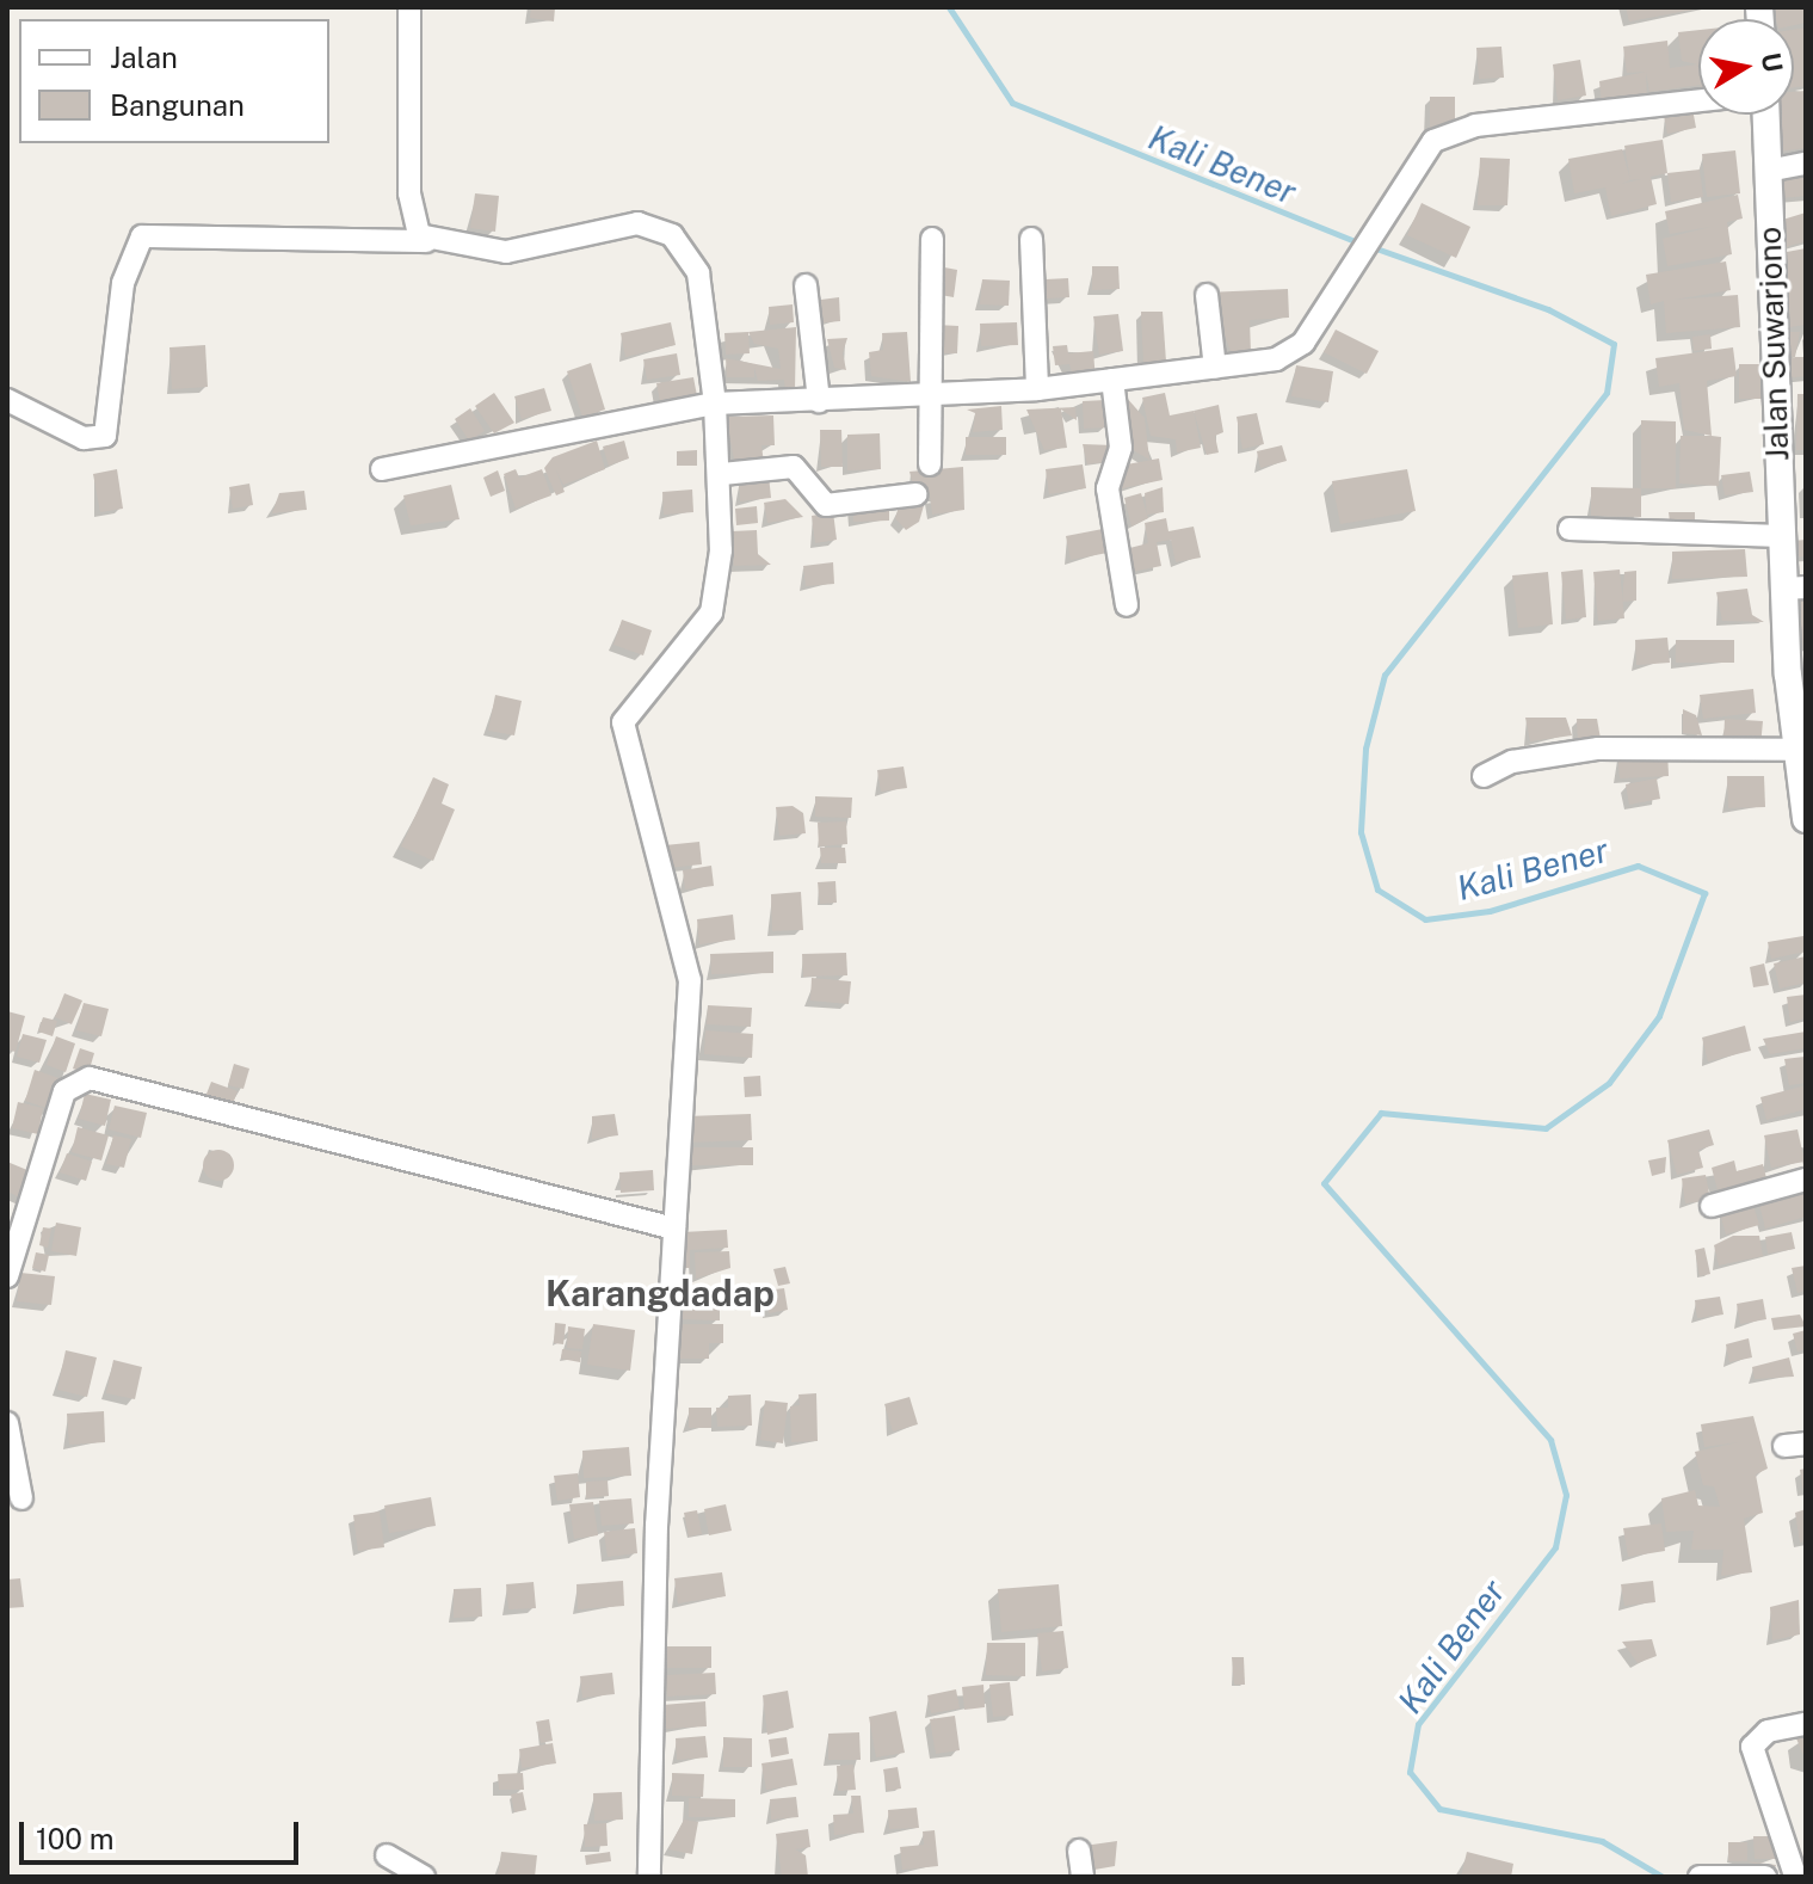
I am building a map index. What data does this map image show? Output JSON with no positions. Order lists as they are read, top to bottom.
{
  "streets": {
    "street": ["Jalan Suwarjono"]
  },
  "districts": ["Karangdadap"],
  "water": ["Kali Bener"],
  "legend": ["Jalan", "Bangunan"],
  "scale_bar": "100 m",
  "north": "right"
}
